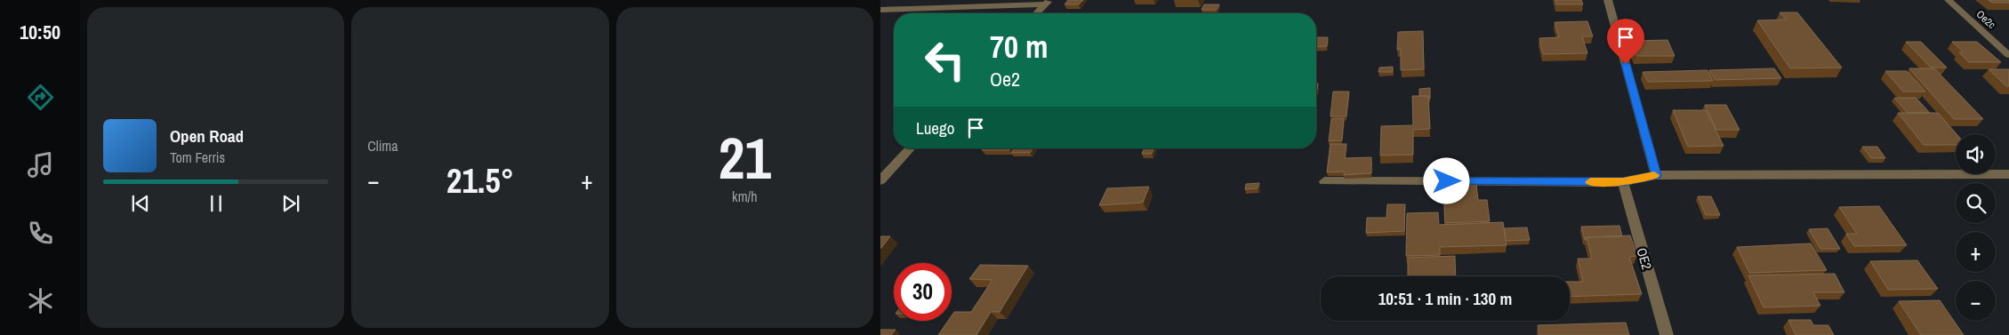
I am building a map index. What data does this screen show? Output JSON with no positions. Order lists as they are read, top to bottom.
{
  "streets": {
    "street": ["Oe2c", "OE2"]
  },
  "page": {
    "tabs": "10:50",
    "tile": [
      "Clima",
      ["21", "km/h"]
    ],
    "turn": ["70 m", "Oe2"],
    "then": "Luego",
    "song": ["Open Road", "Tom Ferris"],
    "map_buttons": ["+", "−"],
    "heat": ["−", "21.5°", "+"],
    "limit": "30",
    "trip": "10:51 · 1 min · 130 m"
  }
}
